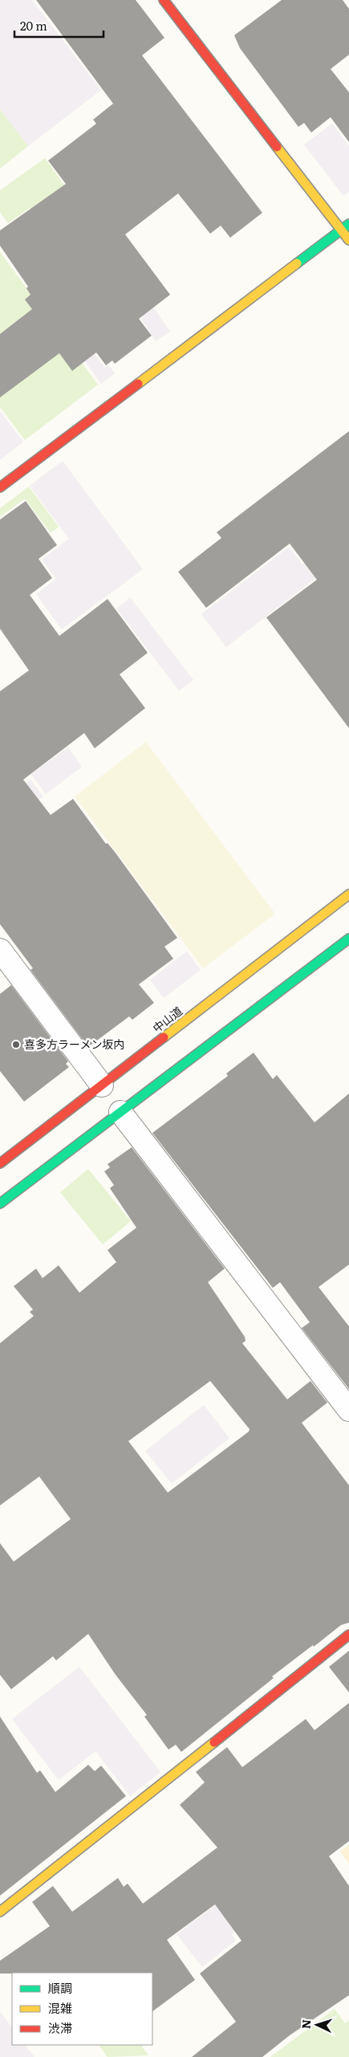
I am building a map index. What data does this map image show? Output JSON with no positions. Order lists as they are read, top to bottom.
{
  "streets": {
    "main road": ["中山道"]
  },
  "places": ["喜多方ラーメン坂内"],
  "legend": ["順調", "混雑", "渋滞"],
  "scale_bar": "20 m",
  "north": "left"
}
